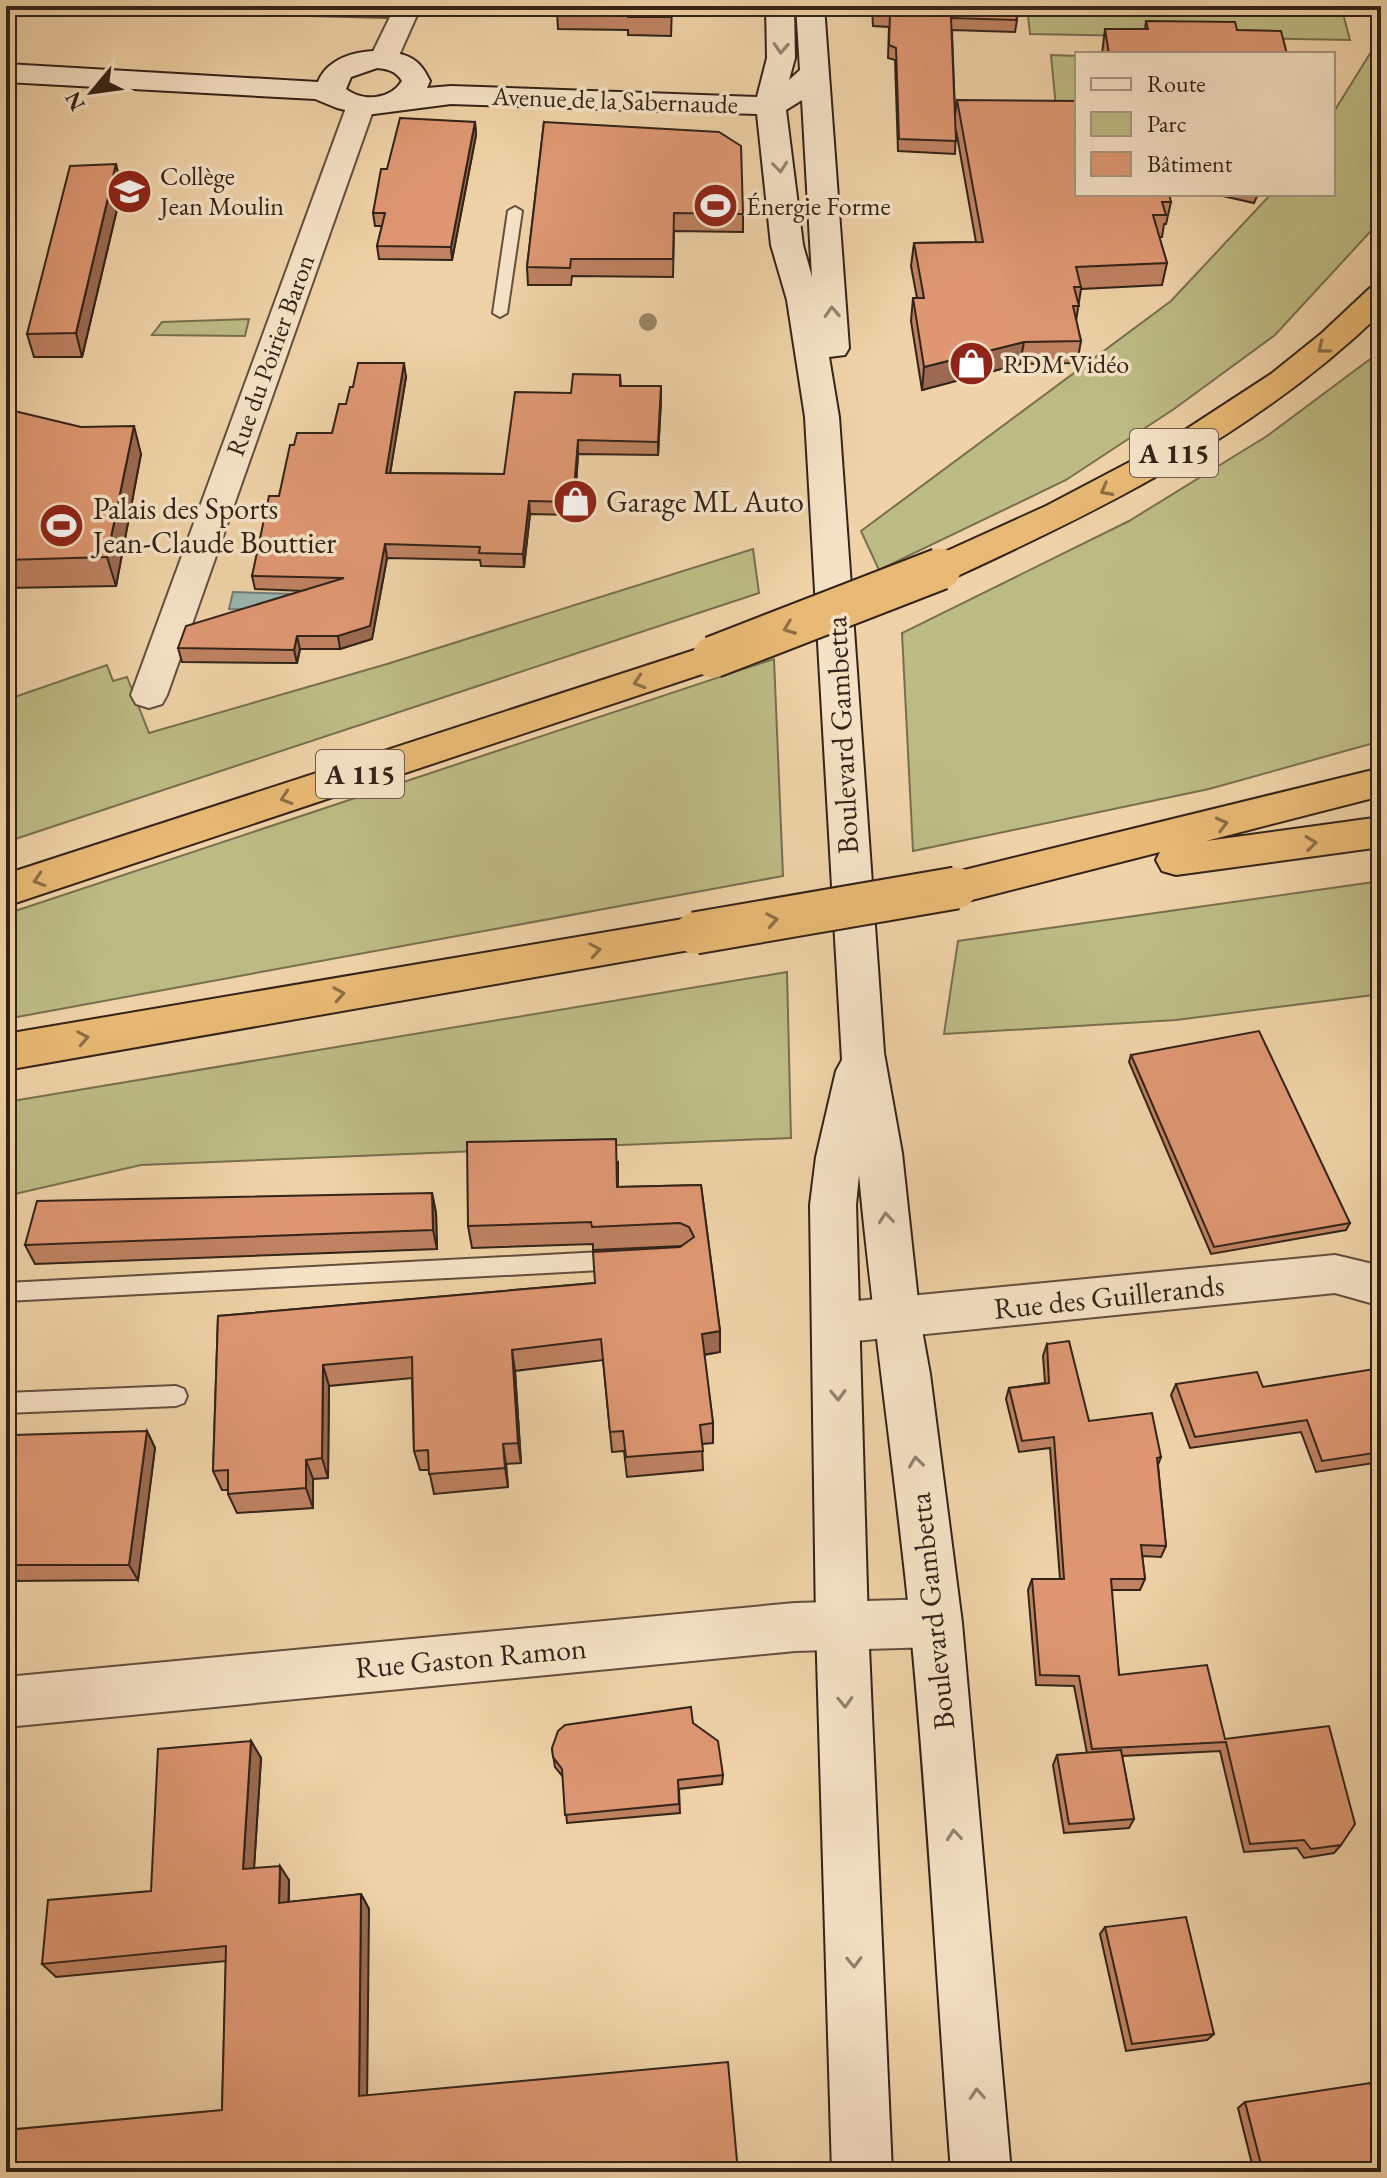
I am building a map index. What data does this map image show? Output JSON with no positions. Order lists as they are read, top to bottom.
{
  "streets": {
    "highway": ["A 115"],
    "main road": ["Avenue de la Sabernaude", "Boulevard Gambetta"],
    "street": ["Rue du Poirier Baron", "Rue des Guillerands", "Rue Gaston Ramon"]
  },
  "crossings": [
    ["Avenue de la Sabernaude", "Rue du Poirier Baron"],
    ["Avenue de la Sabernaude", "Boulevard Gambetta"],
    ["Boulevard Gambetta", "Rue des Guillerands"],
    ["Boulevard Gambetta", "Rue Gaston Ramon"]
  ],
  "places": {
    "school or university": ["Collège Jean Moulin"],
    "sports": ["Énergie Forme", "Palais des Sports Jean-Claude Bouttier"],
    "shop": ["RDM Vidéo", "Garage ML Auto"]
  },
  "legend": ["Route", "Parc", "Bâtiment"],
  "north": "bottom left"
}
